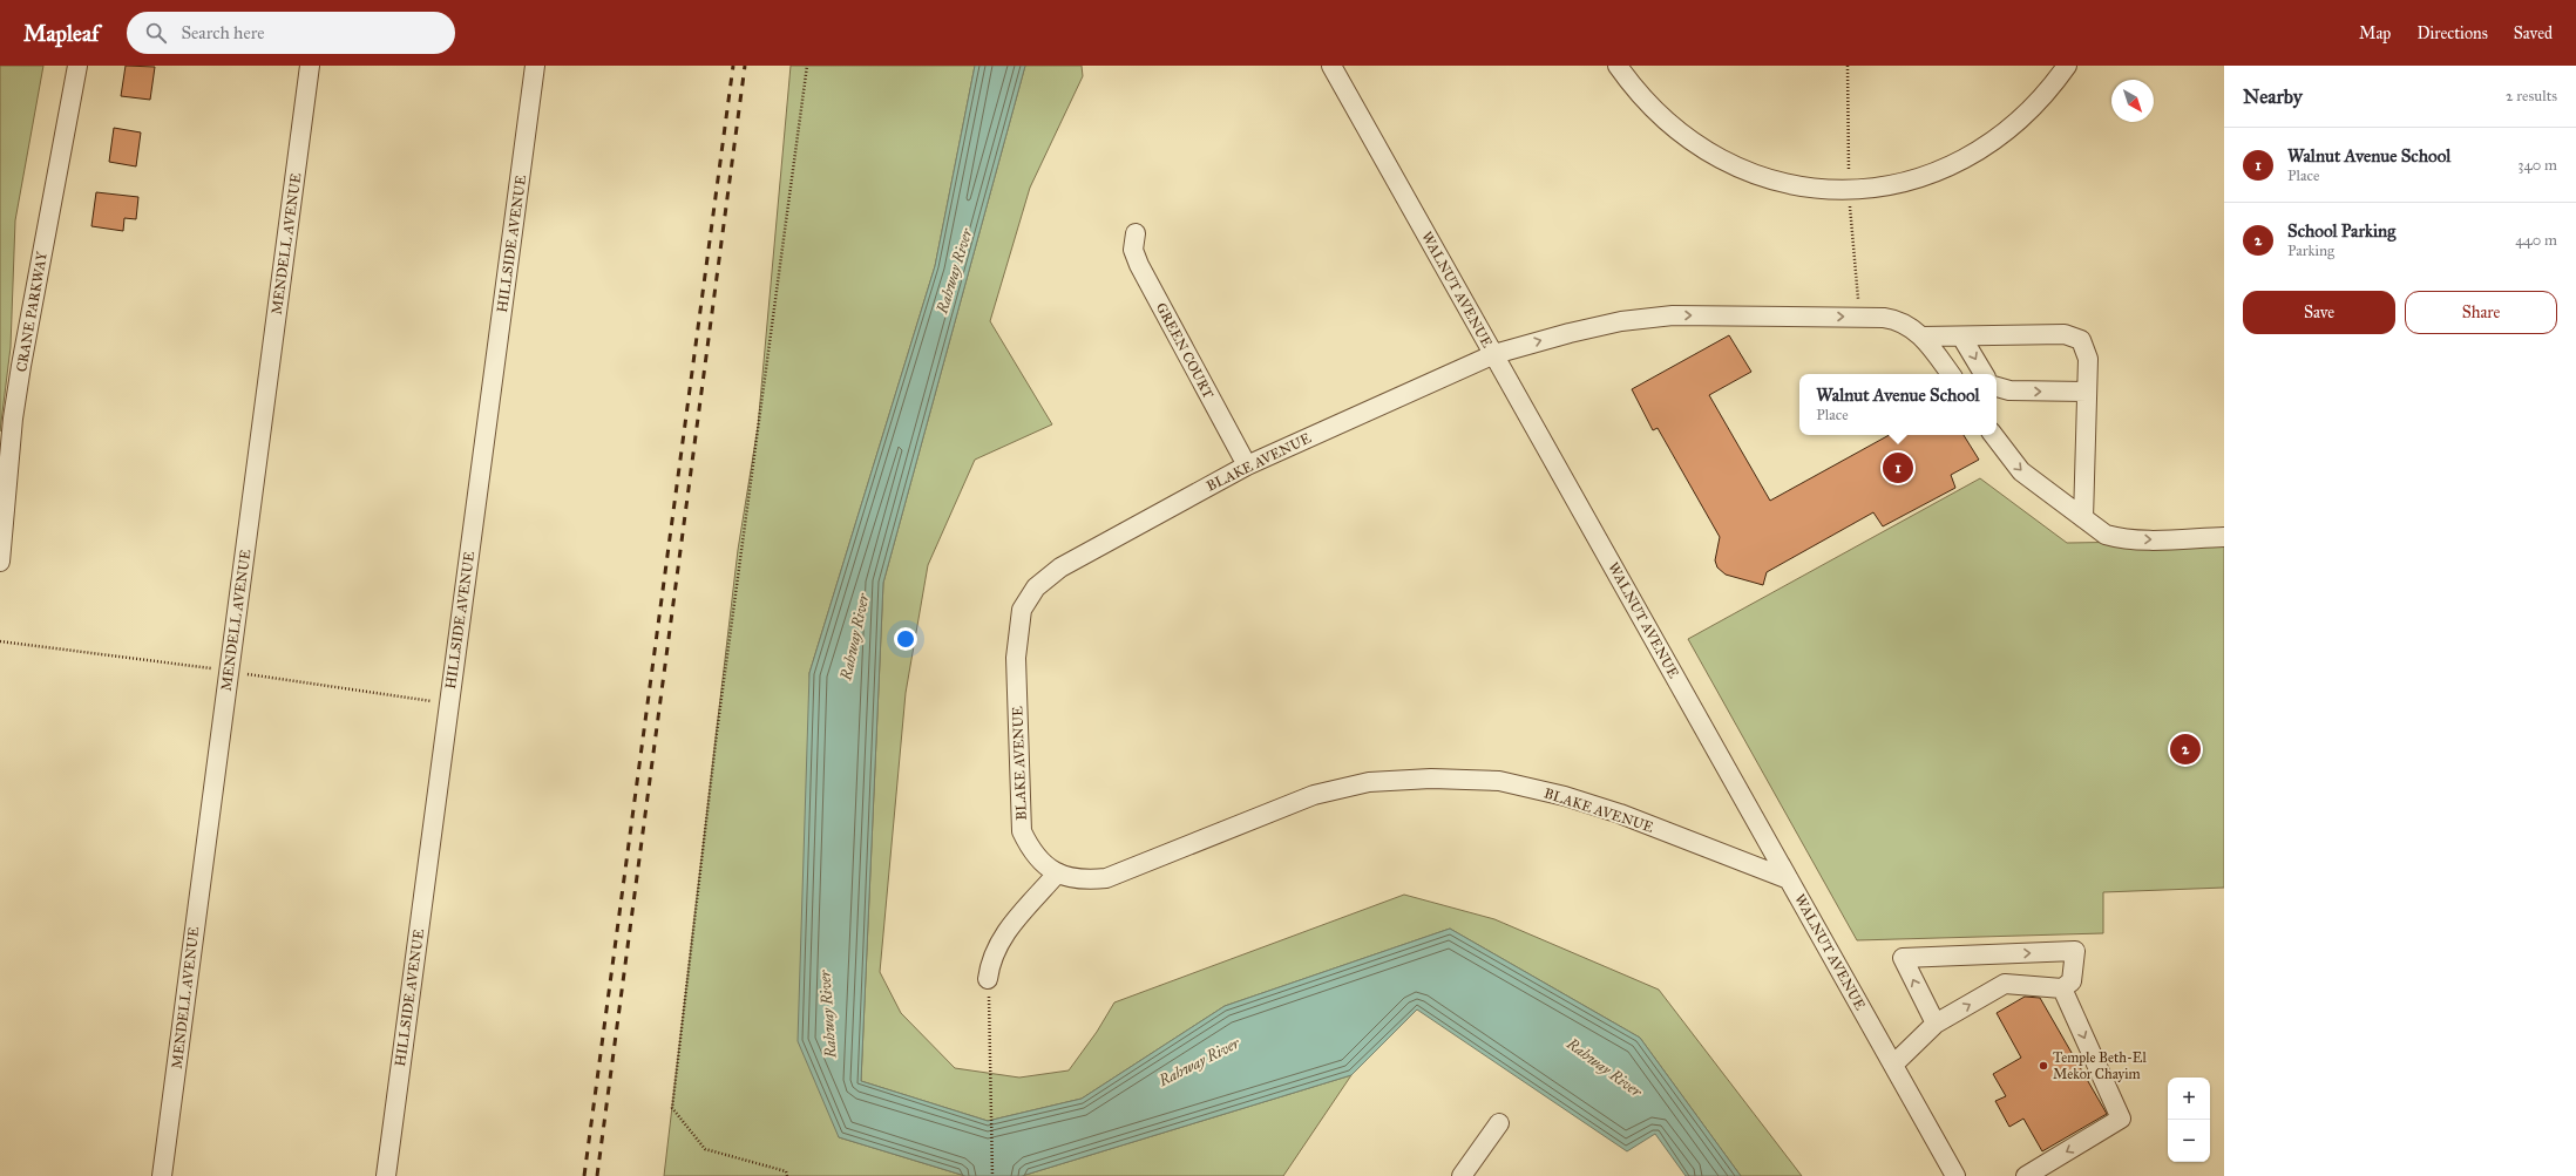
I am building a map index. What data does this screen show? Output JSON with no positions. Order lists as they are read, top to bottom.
{
  "streets": {
    "street": [
      "MENDELL AVENUE",
      "HILLSIDE AVENUE",
      "WALNUT AVENUE",
      "CRANE PARKWAY",
      "GREEN COURT",
      "BLAKE AVENUE"
    ]
  },
  "crossings": [
    ["WALNUT AVENUE", "BLAKE AVENUE"],
    ["GREEN COURT", "BLAKE AVENUE"]
  ],
  "water": ["Rahway River"],
  "places": ["Temple Beth-El Mekor Chayim"],
  "north": "bottom right",
  "page": {
    "header": "Mapleaf",
    "search": "Search here",
    "nav": ["Map", "Directions", "Saved"],
    "heading": ["Nearby", "2 results"],
    "list": [
      {
        "mark": "1",
        "name": "Walnut Avenue School",
        "note": "Place",
        "value": "340 m"
      },
      {
        "mark": "2",
        "name": "School Parking",
        "note": "Parking",
        "value": "440 m"
      }
    ],
    "buttons": ["Save", "Share"],
    "popup": ["Walnut Avenue School", "Place"],
    "pins": ["1", "2"],
    "map_buttons": ["+", "−"]
  }
}
